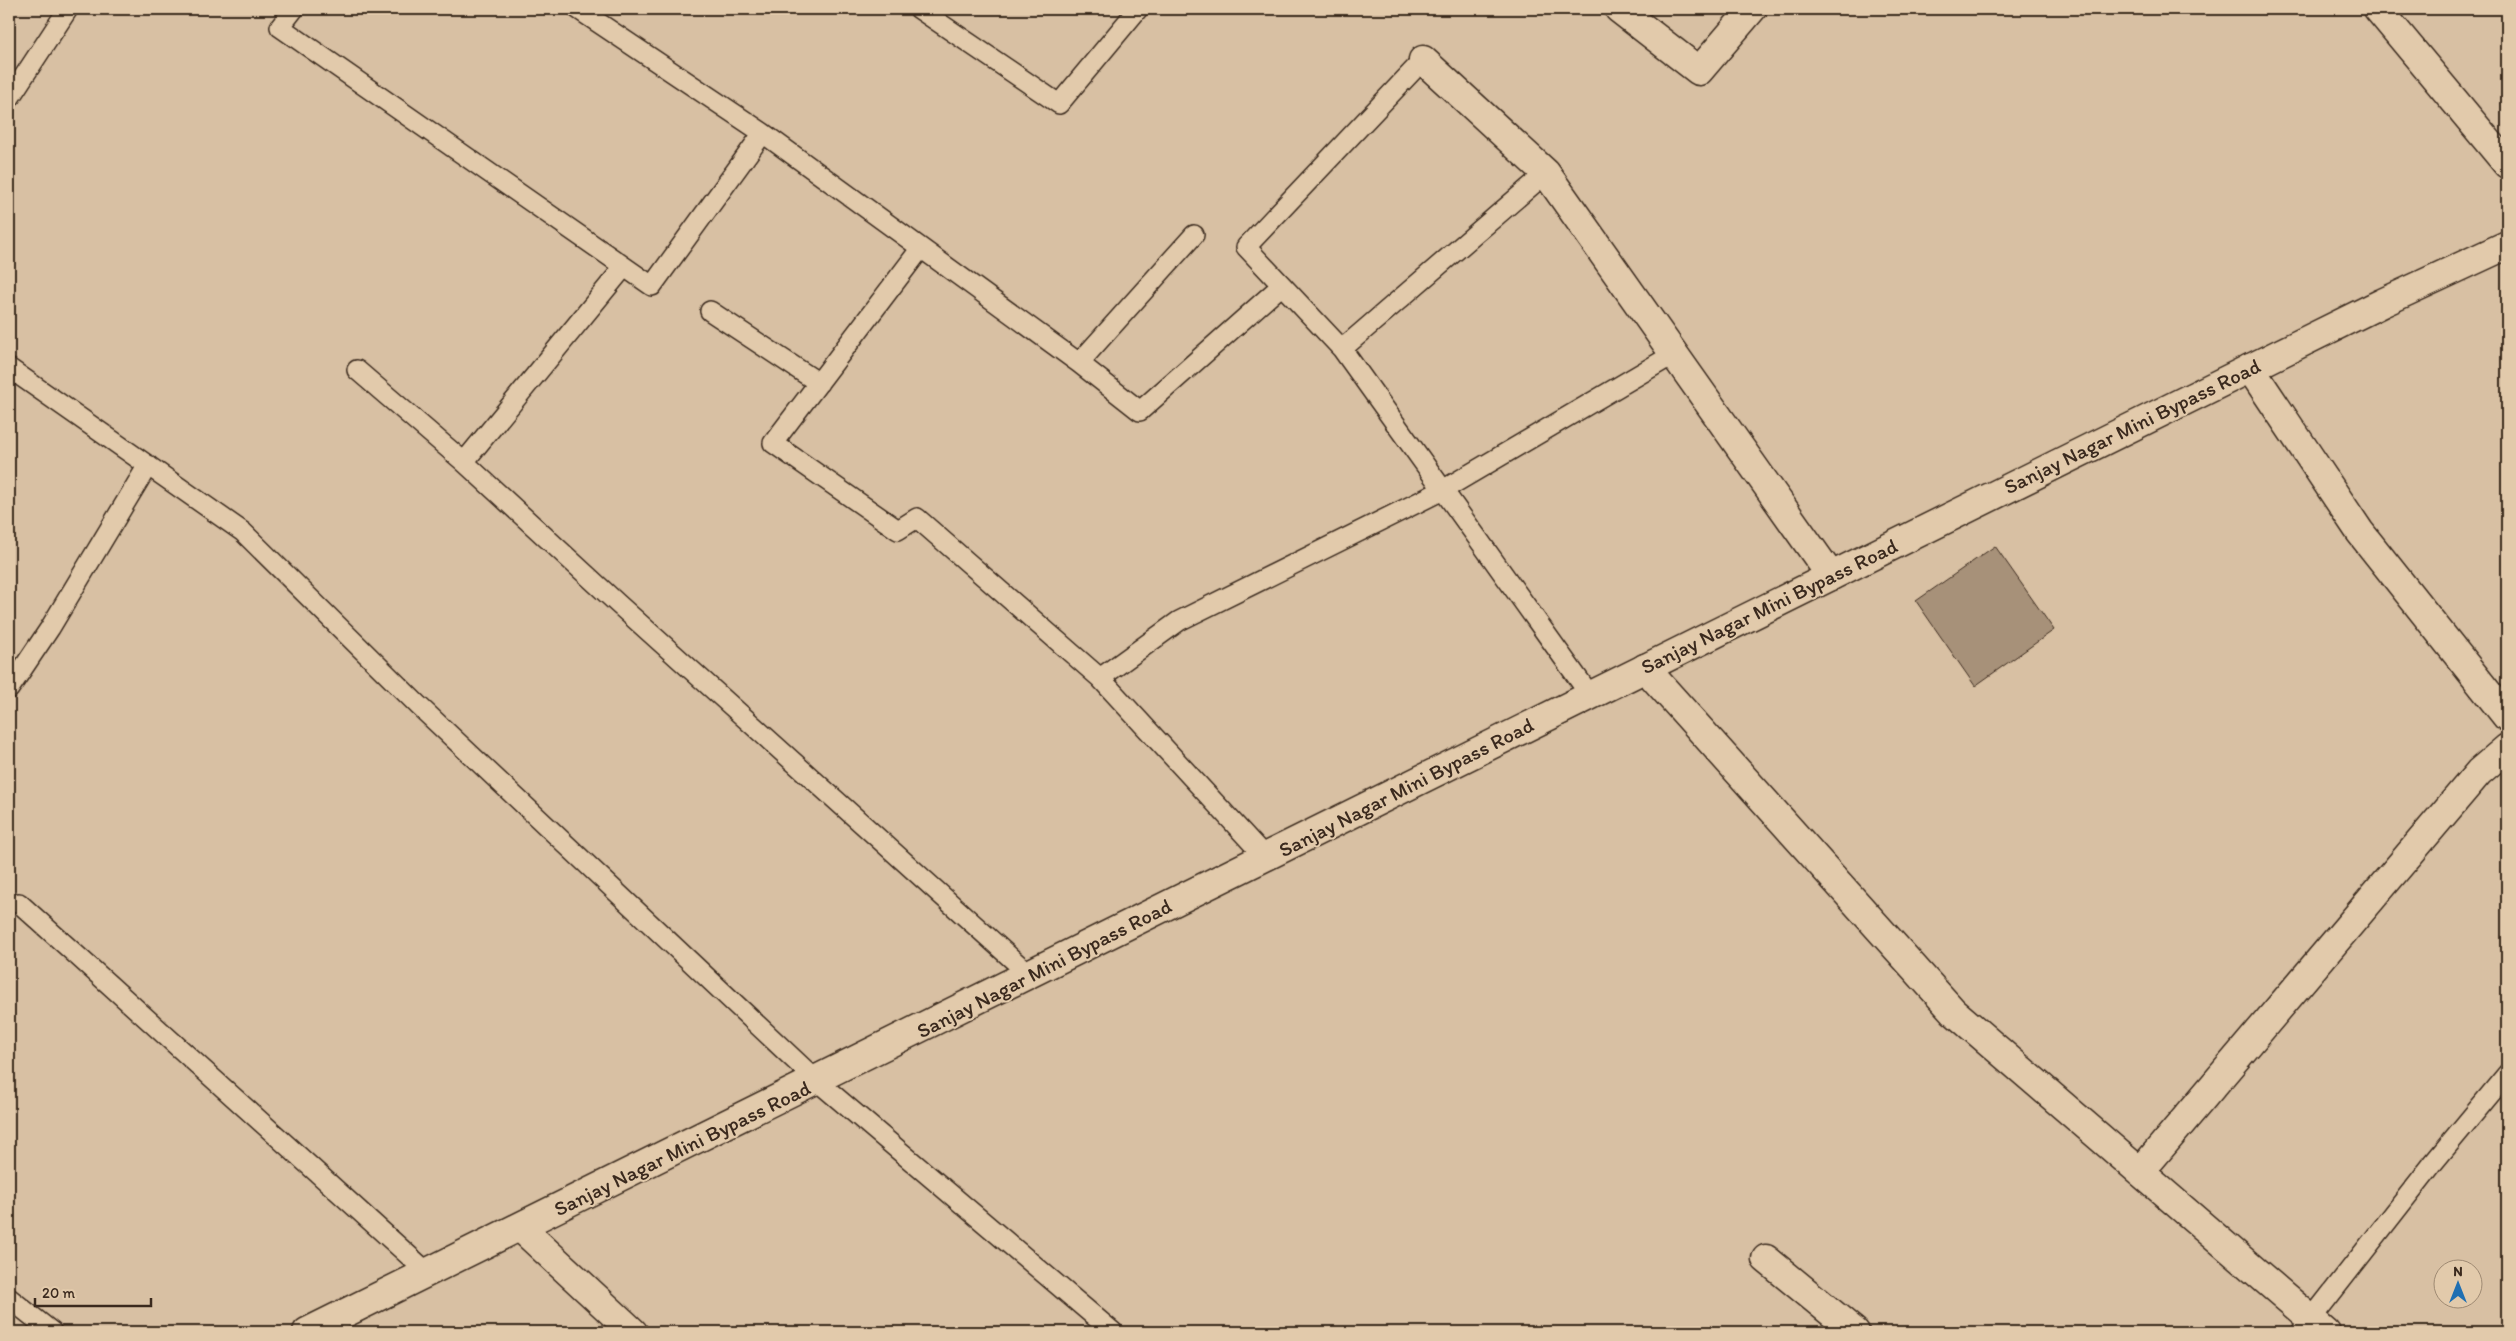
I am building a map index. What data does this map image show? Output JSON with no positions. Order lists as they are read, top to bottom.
{
  "streets": {
    "street": ["Sanjay Nagar Mini Bypass Road"]
  },
  "scale_bar": "20 m",
  "north": "top"
}
